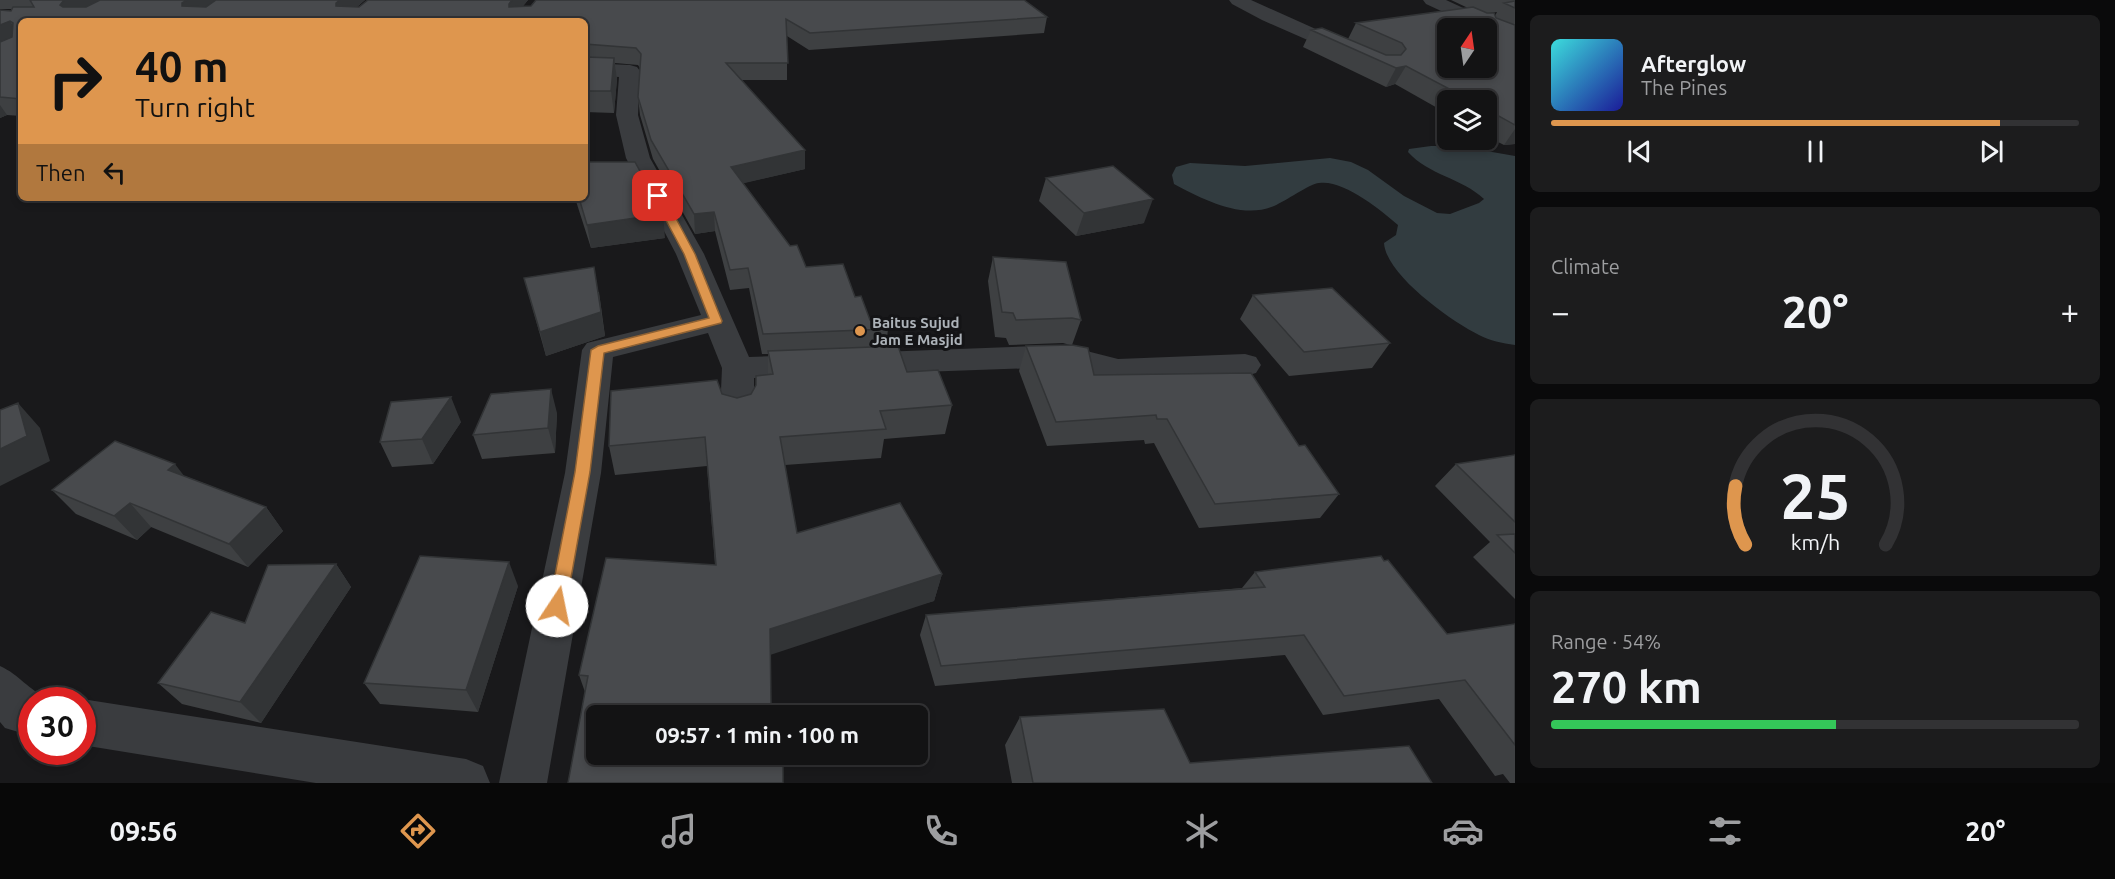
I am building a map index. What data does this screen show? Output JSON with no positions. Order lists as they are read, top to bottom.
{
  "places": ["Baitus Sujud Jam E Masjid"],
  "north": "top",
  "page": {
    "turn": ["40 m", "Turn right"],
    "song": ["Afterglow", "The Pines"],
    "then": "Then",
    "tile": [
      "Climate",
      ["Range · 54%", "270 km"]
    ],
    "heat": ["−", "20°", "+"],
    "limit": "30",
    "trip": "09:57 · 1 min · 100 m",
    "tabs": ["09:56", "20°"],
    "gauge": ["25", "km/h"]
  }
}
